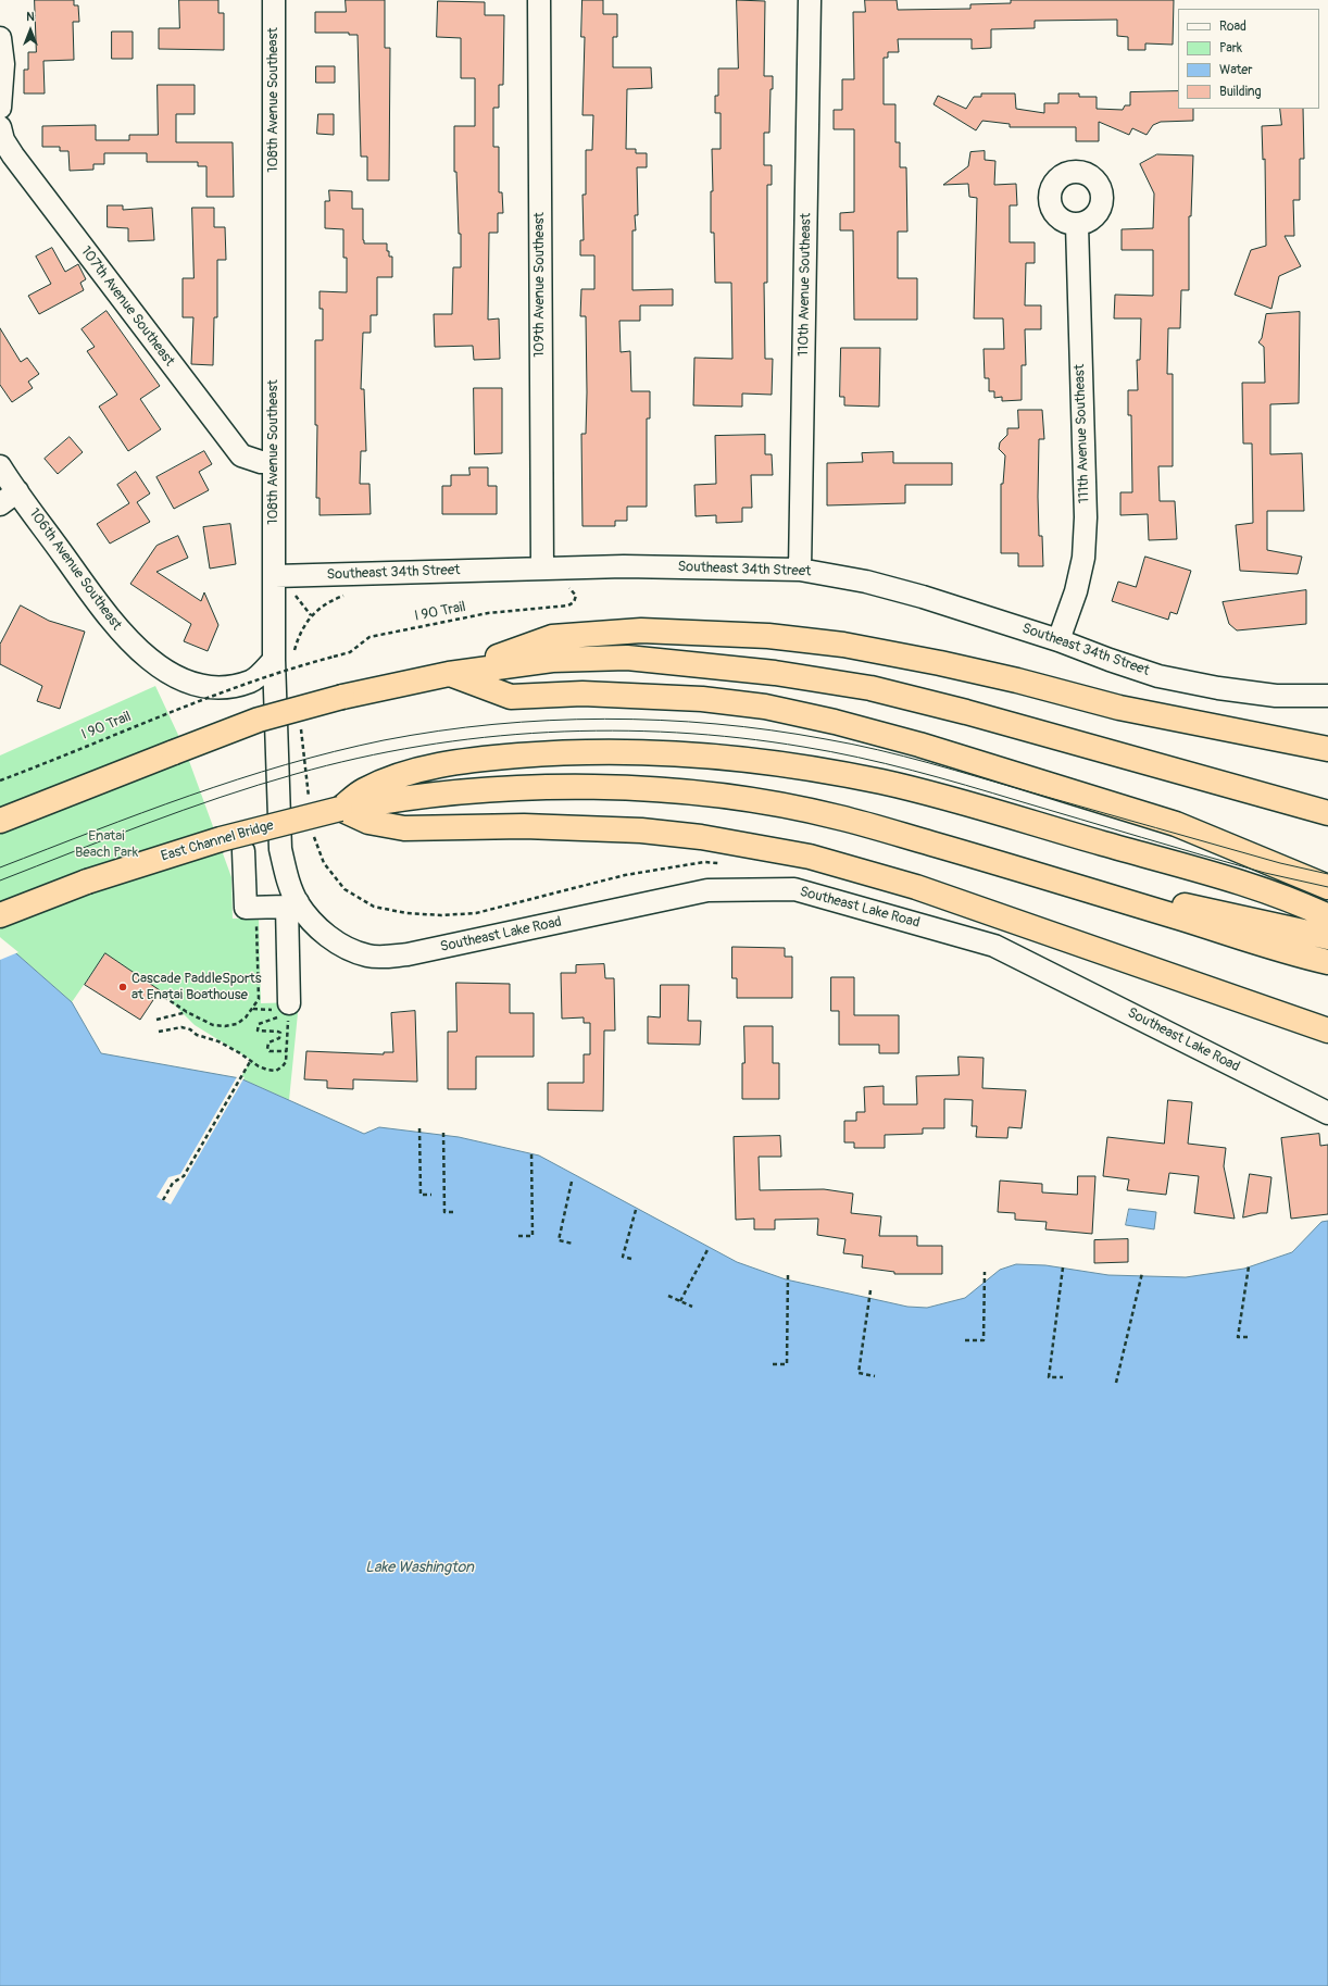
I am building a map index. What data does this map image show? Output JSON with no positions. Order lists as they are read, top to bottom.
{
  "streets": {
    "highway": ["East Channel Bridge"],
    "street": [
      "108th Avenue Southeast",
      "109th Avenue Southeast",
      "110th Avenue Southeast",
      "107th Avenue Southeast",
      "111th Avenue Southeast",
      "106th Avenue Southeast",
      "Southeast 34th Street",
      "Southeast Lake Road"
    ],
    "path": ["I 90 Trail"]
  },
  "crossings": [
    ["108th Avenue Southeast", "107th Avenue Southeast"],
    ["108th Avenue Southeast", "106th Avenue Southeast"],
    ["108th Avenue Southeast", "Southeast 34th Street"],
    ["108th Avenue Southeast", "Southeast Lake Road"],
    ["109th Avenue Southeast", "Southeast 34th Street"],
    ["110th Avenue Southeast", "Southeast 34th Street"],
    ["111th Avenue Southeast", "Southeast 34th Street"]
  ],
  "water": ["Lake Washington"],
  "parks": ["Enatai Beach Park"],
  "places": ["Cascade PaddleSports at Enatai Boathouse"],
  "legend": [
    "Road",
    "Park",
    "Water",
    "Building"
  ],
  "north": "top"
}
